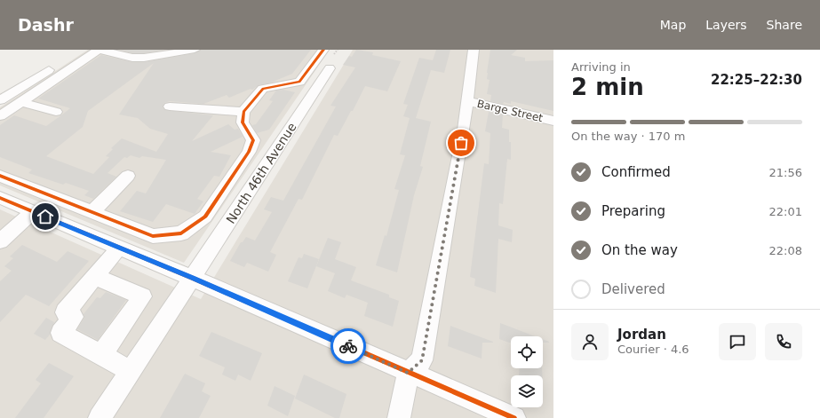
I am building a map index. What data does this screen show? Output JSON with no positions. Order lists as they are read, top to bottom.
{
  "streets": {
    "street": ["Barge Street", "North 46th Avenue"]
  },
  "page": {
    "header": "Dashr",
    "nav": ["Map", "Layers", "Share"],
    "heading": ["2 min", "Arriving in", "22:25–22:30"],
    "panel": ["Jordan", "Courier · 4.6"],
    "bar": "On the way · 170 m",
    "list": [
      ["Confirmed", "21:56"],
      ["Preparing", "22:01"],
      ["On the way", "22:08"],
      "Delivered"
    ]
  }
}
